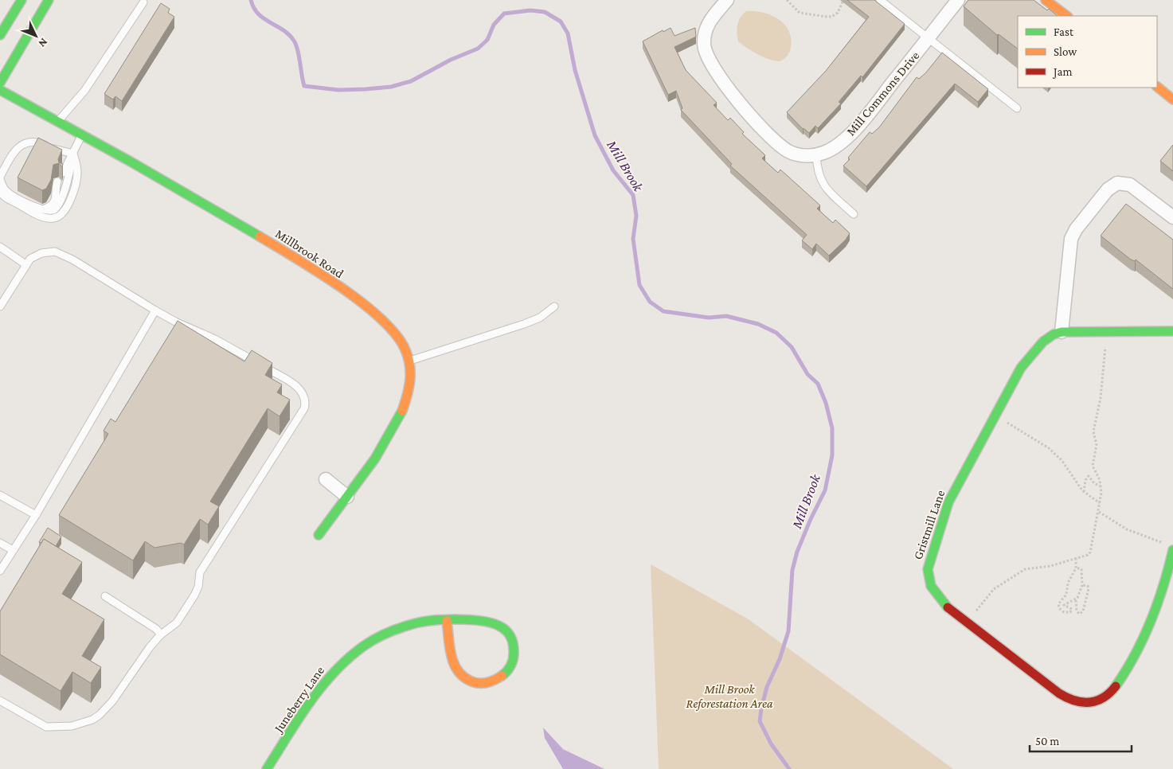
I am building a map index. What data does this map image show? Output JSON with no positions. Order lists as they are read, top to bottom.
{
  "streets": {
    "street": [
      "Mill Commons Drive",
      "Millbrook Road",
      "Gristmill Lane",
      "Juneberry Lane"
    ]
  },
  "water": ["Mill Brook"],
  "parks": ["Mill Brook Reforestation Area"],
  "legend": ["Fast", "Slow", "Jam"],
  "scale_bar": "50 m",
  "north": "bottom right"
}
